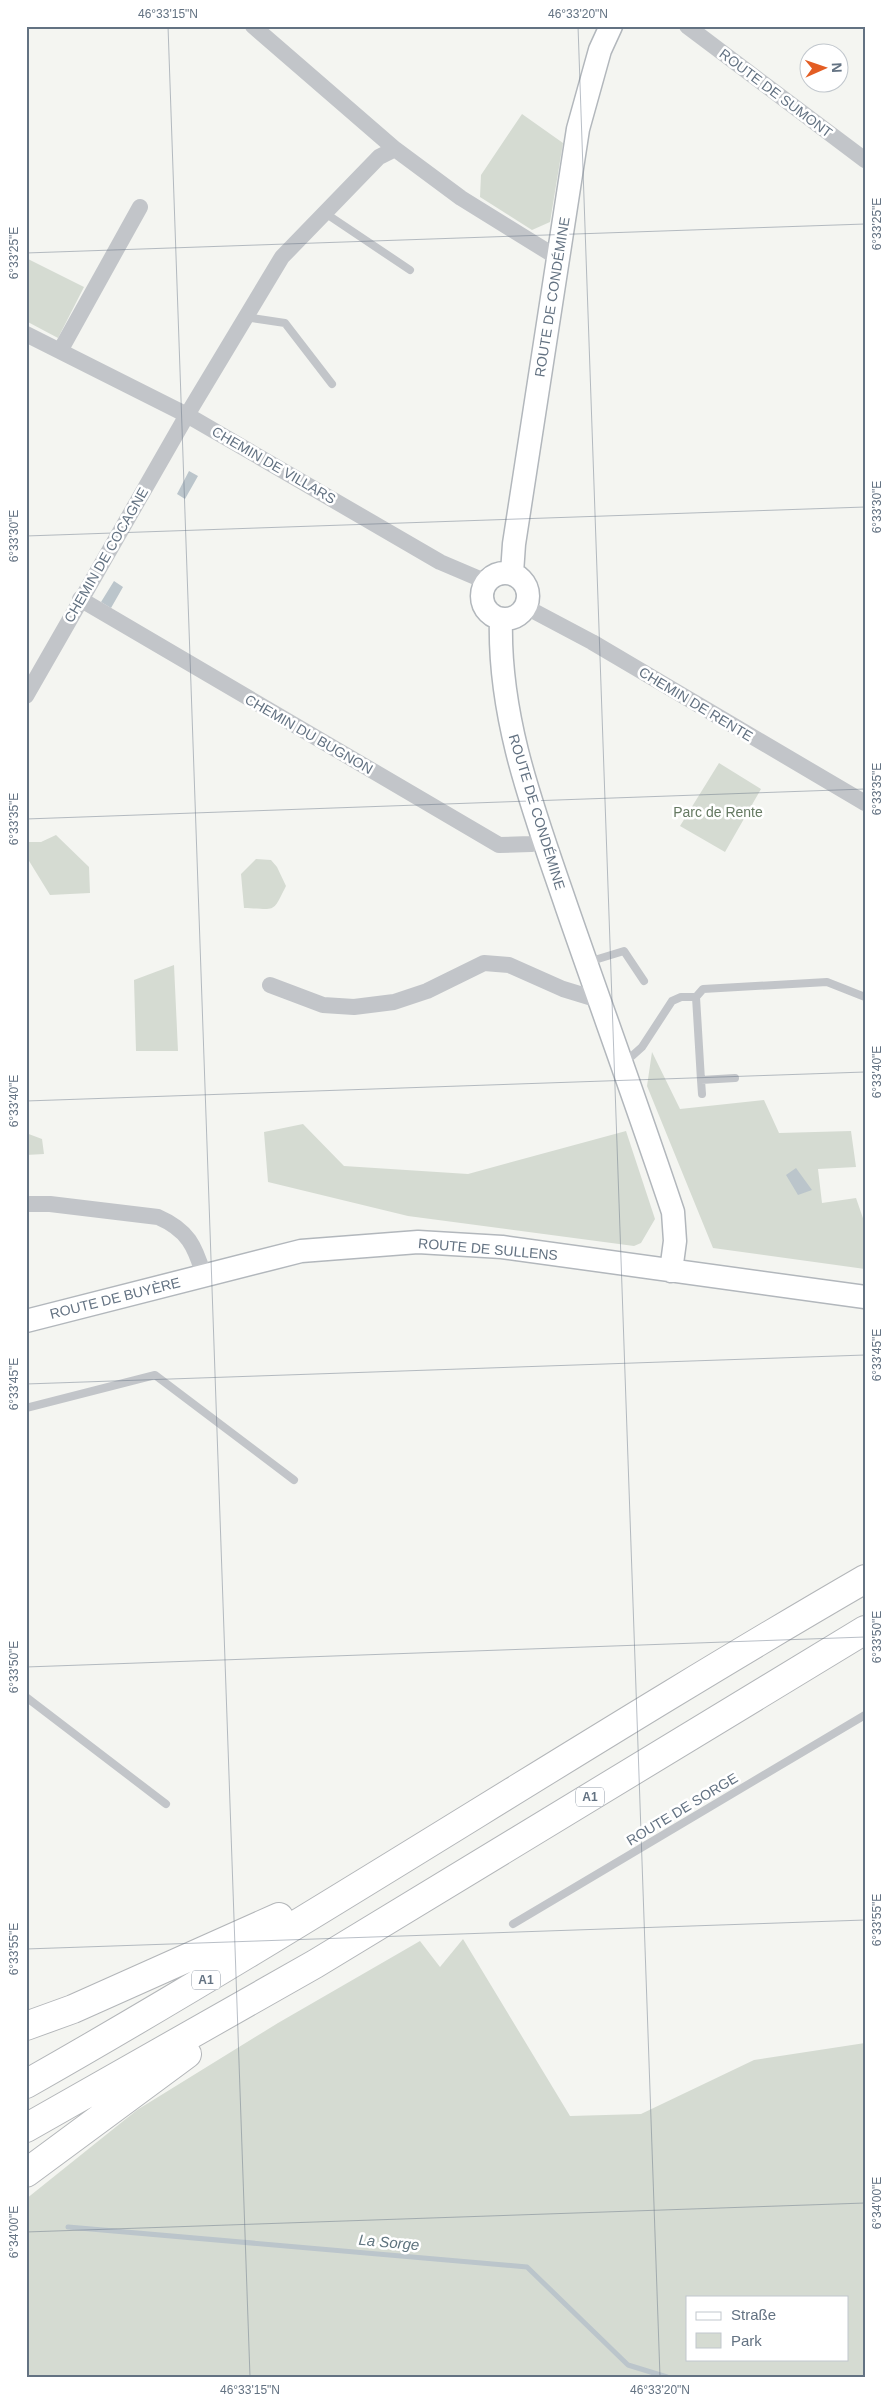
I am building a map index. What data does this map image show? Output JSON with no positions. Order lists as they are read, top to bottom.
{
  "streets": {
    "highway": ["A1"],
    "street": [
      "ROUTE DE SUMONT",
      "ROUTE DE CONDÉMINE",
      "CHEMIN DE VILLARS",
      "CHEMIN DE COCAGNE",
      "CHEMIN DE RENTE",
      "CHEMIN DU BUGNON",
      "ROUTE DE SULLENS",
      "ROUTE DE BUYÈRE"
    ],
    "lane": ["ROUTE DE SORGE"]
  },
  "crossings": [
    ["ROUTE DE CONDÉMINE", "CHEMIN DE VILLARS"],
    ["ROUTE DE CONDÉMINE", "CHEMIN DE RENTE"],
    ["ROUTE DE CONDÉMINE", "CHEMIN DU BUGNON"],
    ["ROUTE DE CONDÉMINE", "ROUTE DE SULLENS"],
    ["CHEMIN DE VILLARS", "CHEMIN DE COCAGNE"],
    ["CHEMIN DE VILLARS", "CHEMIN DE RENTE"],
    ["CHEMIN DE COCAGNE", "CHEMIN DU BUGNON"],
    ["ROUTE DE SULLENS", "ROUTE DE BUYÈRE"]
  ],
  "water": ["La Sorge"],
  "parks": ["Parc de Rente"],
  "legend": ["Straße", "Park"],
  "north": "right",
  "coordinates": [
    "46°33'15\"N",
    "46°33'20\"N",
    "6°33'25\"E",
    "6°33'30\"E",
    "6°33'35\"E",
    "6°33'40\"E",
    "6°33'45\"E",
    "6°33'50\"E",
    "6°33'55\"E",
    "6°34'00\"E"
  ]
}
